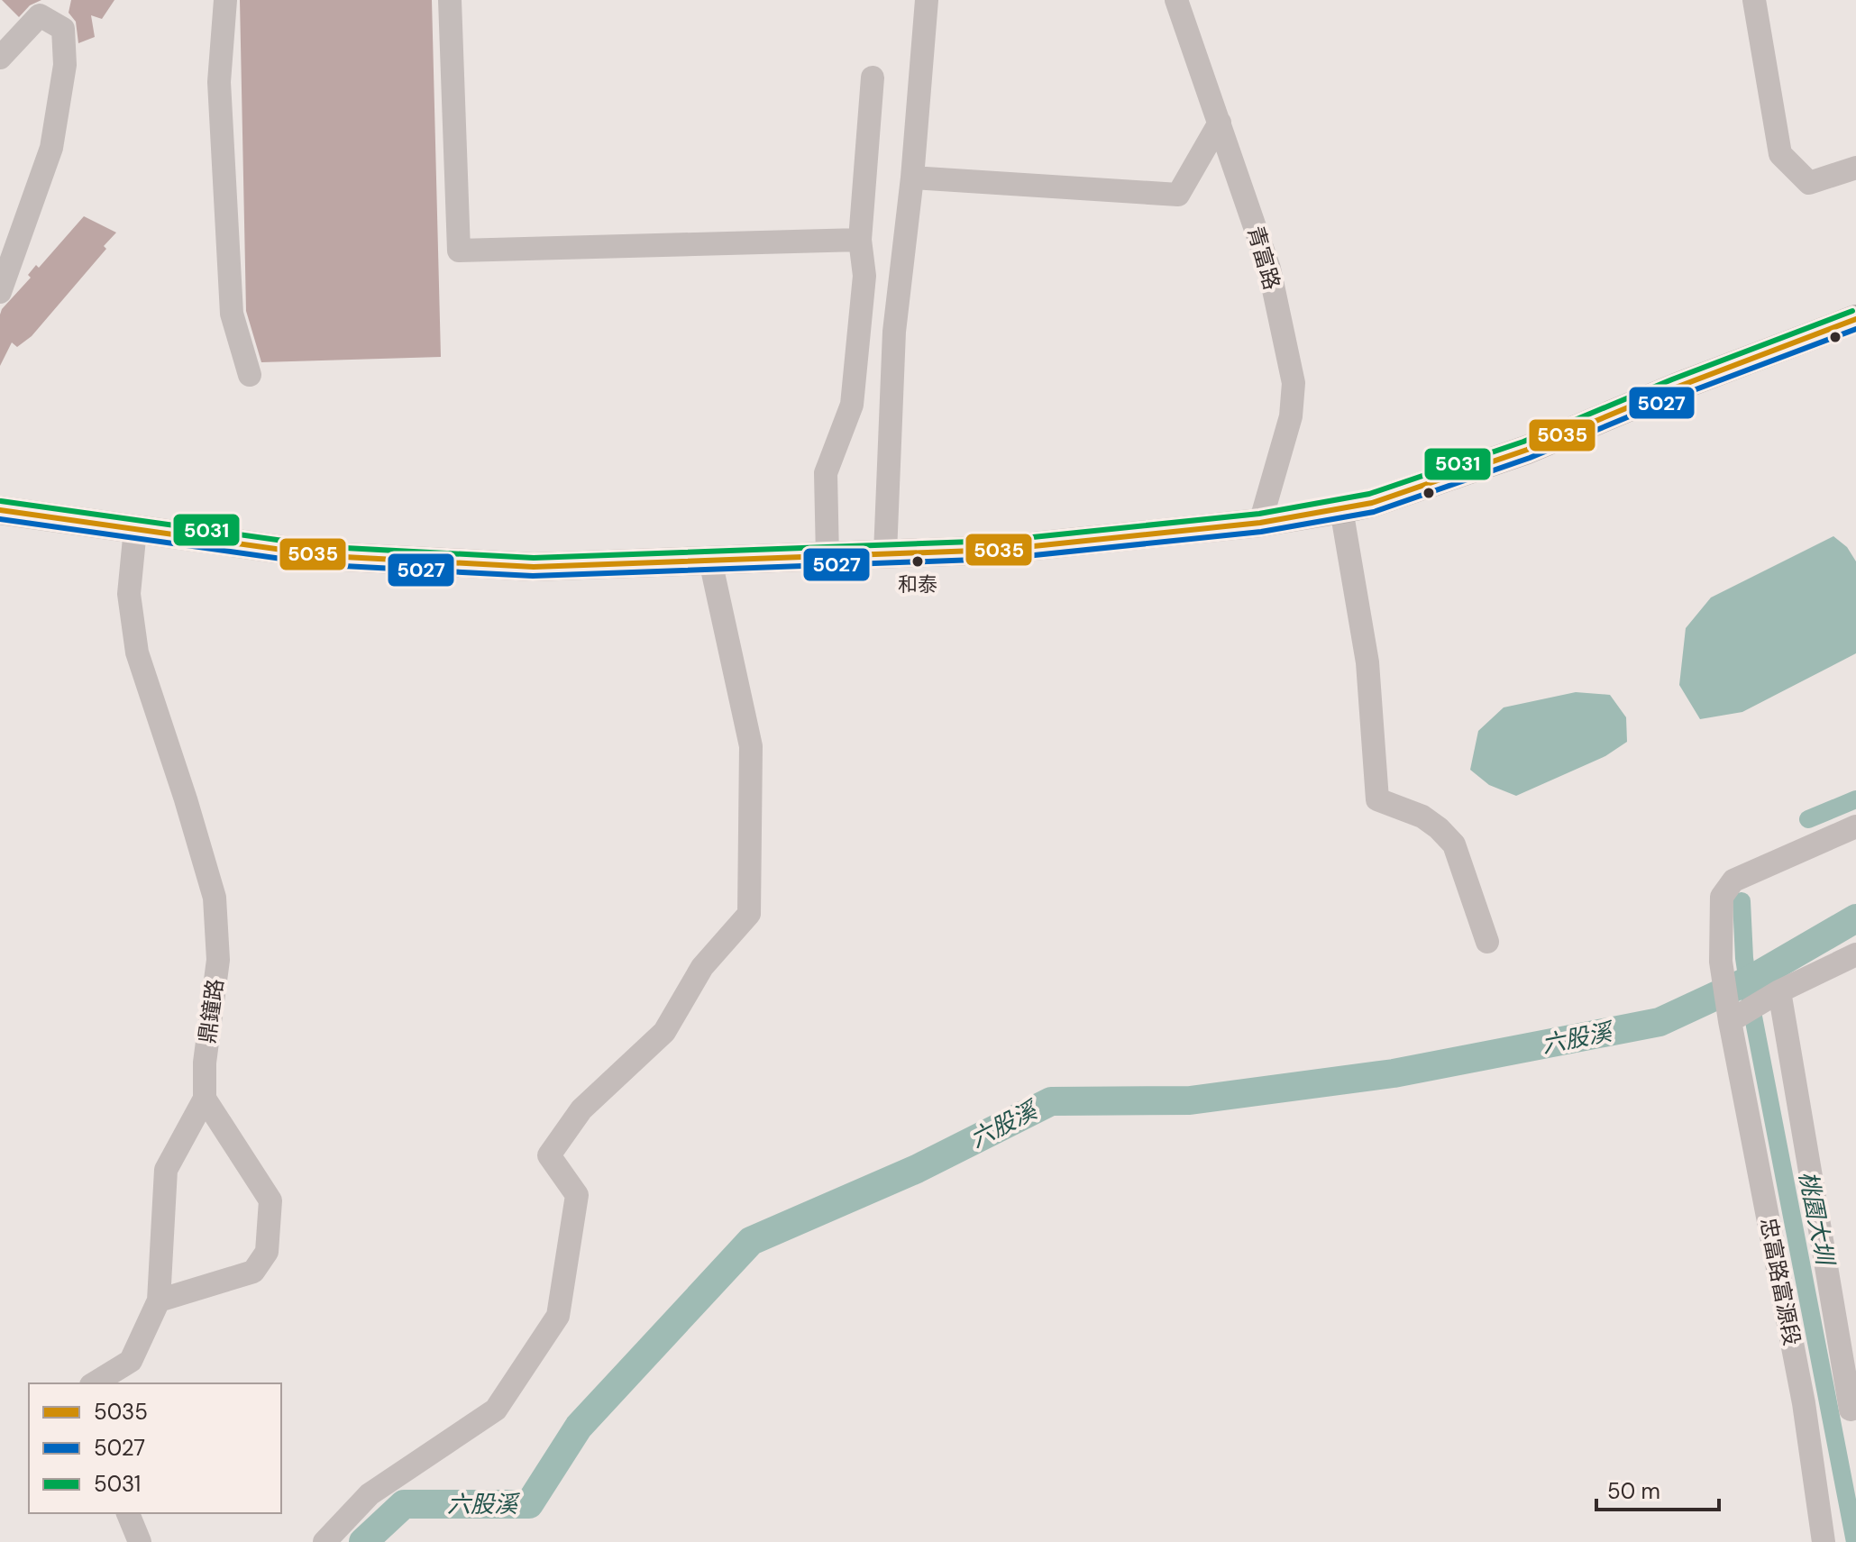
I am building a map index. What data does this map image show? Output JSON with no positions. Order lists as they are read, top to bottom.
{
  "streets": {
    "street": ["青富路", "鼎鐘路", "忠富路富源段"]
  },
  "water": ["六股溪", "桃園大圳"],
  "places": ["和泰"],
  "lines": ["transit line 5031", "transit line 5035", "transit line 5027"],
  "legend": ["5035", "5027", "5031"],
  "scale_bar": "50 m"
}
